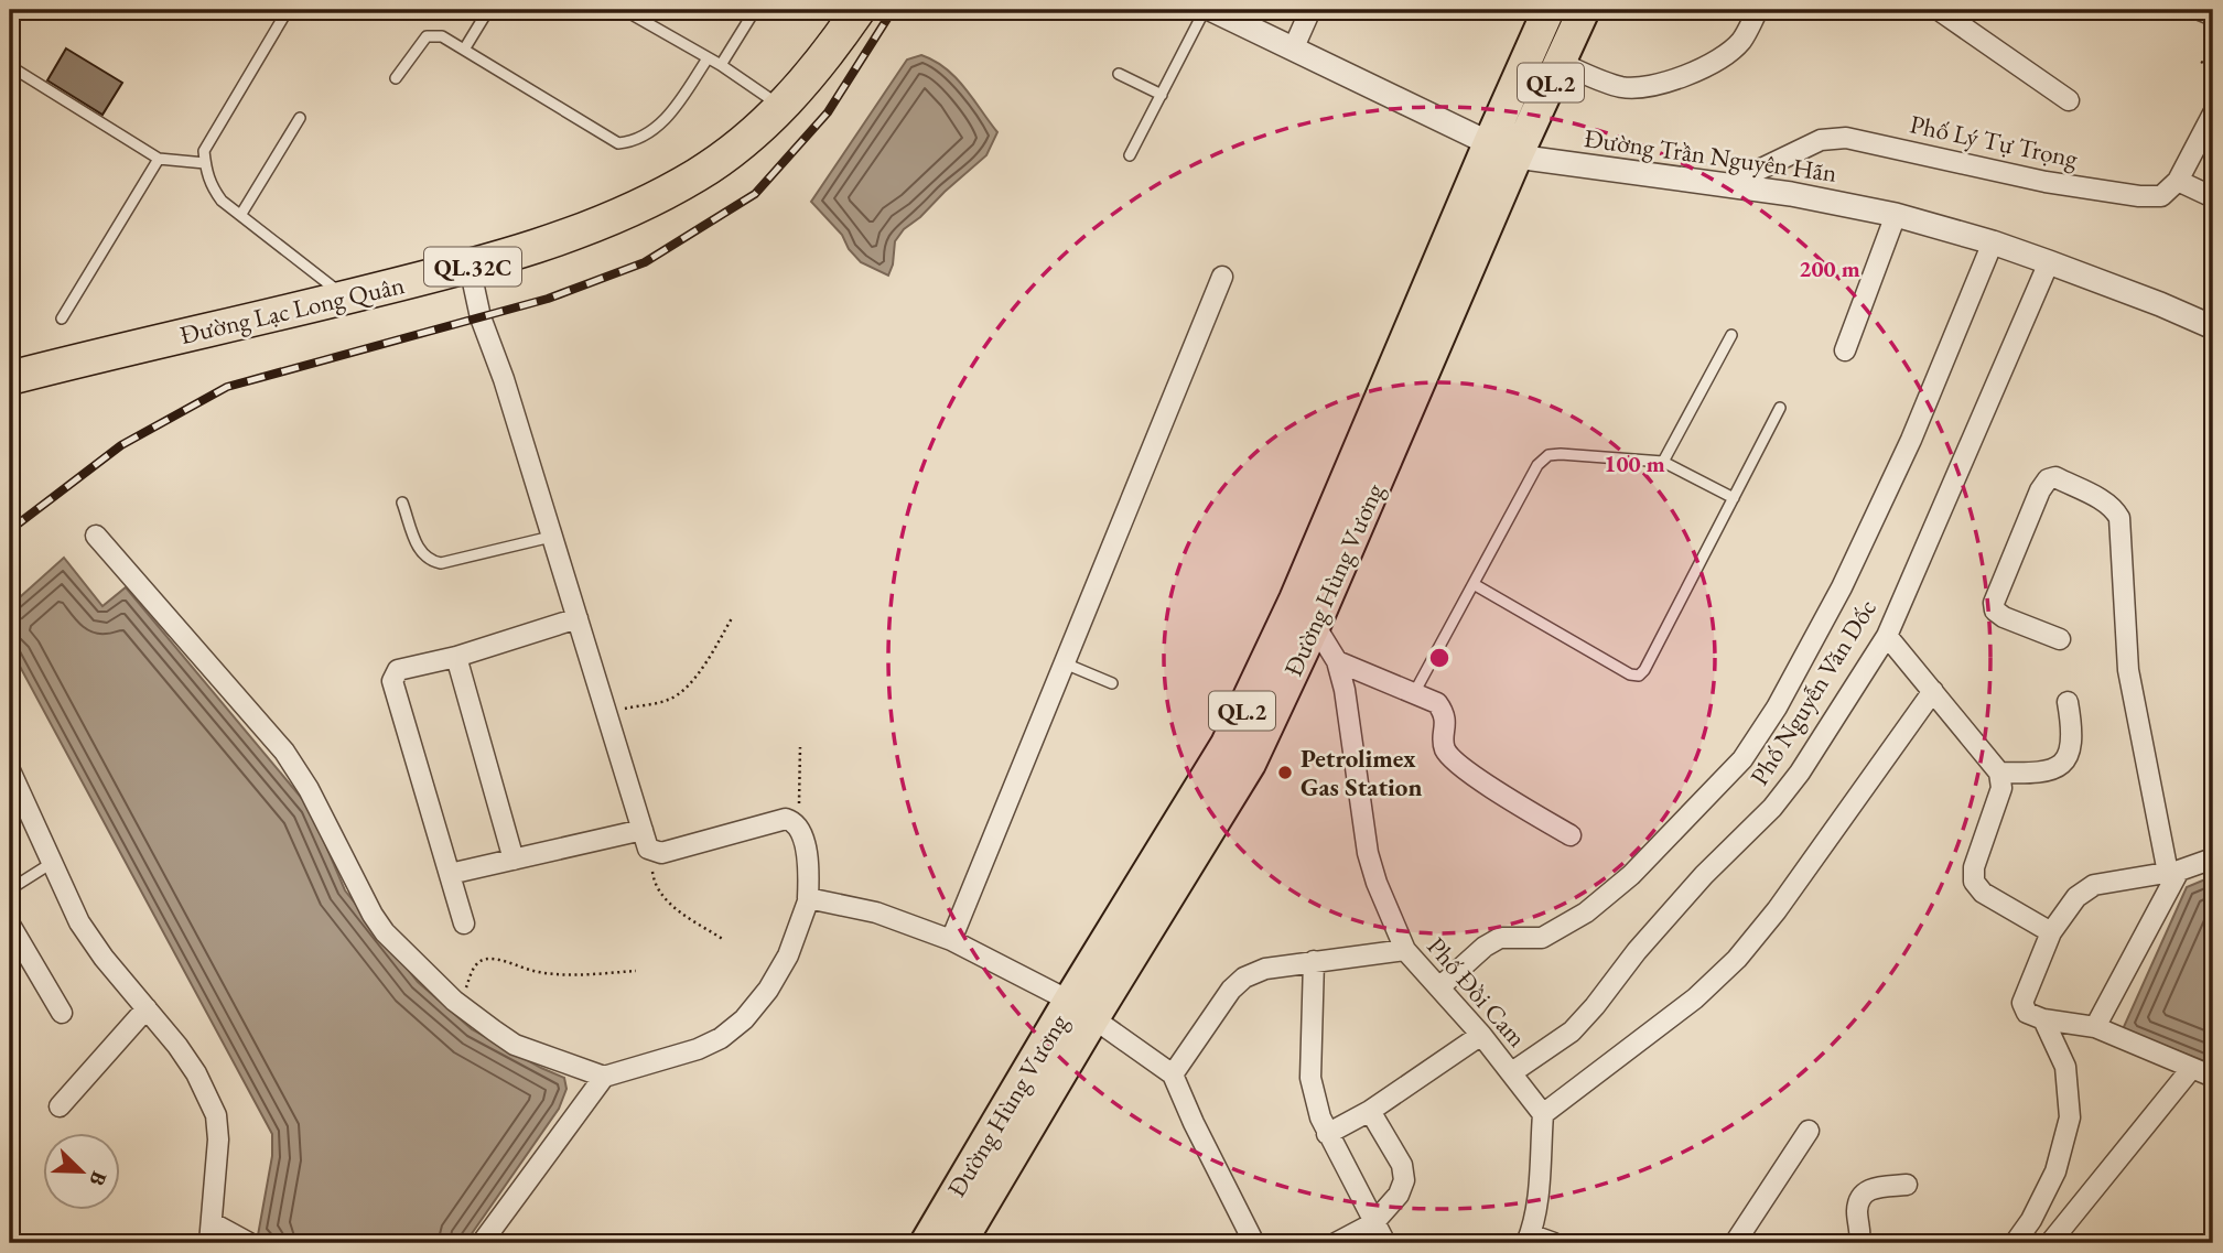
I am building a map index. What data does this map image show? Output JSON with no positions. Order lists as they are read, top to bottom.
{
  "streets": {
    "highway": ["QL.32C", "Đường Lạc Long Quân"],
    "main road": ["QL.2", "Đường Hùng Vương"],
    "street": [
      "Phố Lý Tự Trọng",
      "Đường Trần Nguyên Hãn",
      "Phố Nguyễn Văn Dốc",
      "Phố Đồi Cam"
    ]
  },
  "crossings": [
    ["Phố Lý Tự Trọng", "Đường Trần Nguyên Hãn"],
    ["Đường Trần Nguyên Hãn", "Đường Hùng Vương"],
    ["Đường Trần Nguyên Hãn", "Phố Nguyễn Văn Dốc"],
    ["Đường Hùng Vương", "Phố Đồi Cam"],
    ["Phố Nguyễn Văn Dốc", "Phố Đồi Cam"]
  ],
  "places": ["Petrolimex Gas Station"],
  "north": "bottom right",
  "rings": ["200 m", "100 m"]
}
